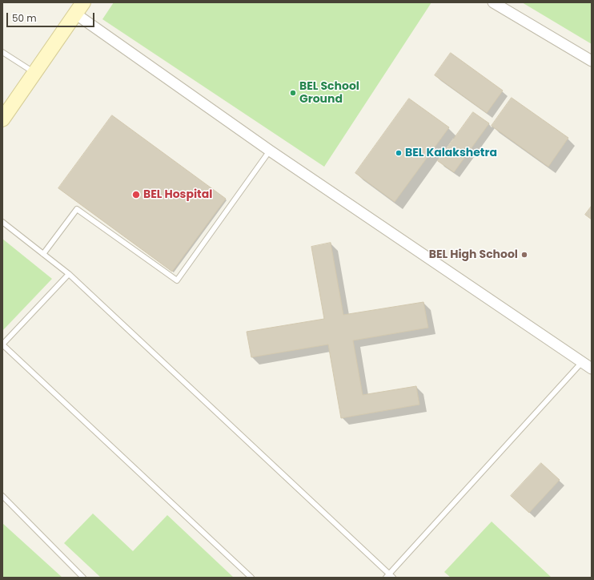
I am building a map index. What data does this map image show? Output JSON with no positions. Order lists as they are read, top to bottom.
{
  "places": [
    "BEL School Ground",
    "BEL Kalakshetra",
    "BEL Hospital",
    "BEL High School"
  ],
  "scale_bar": "50 m"
}
